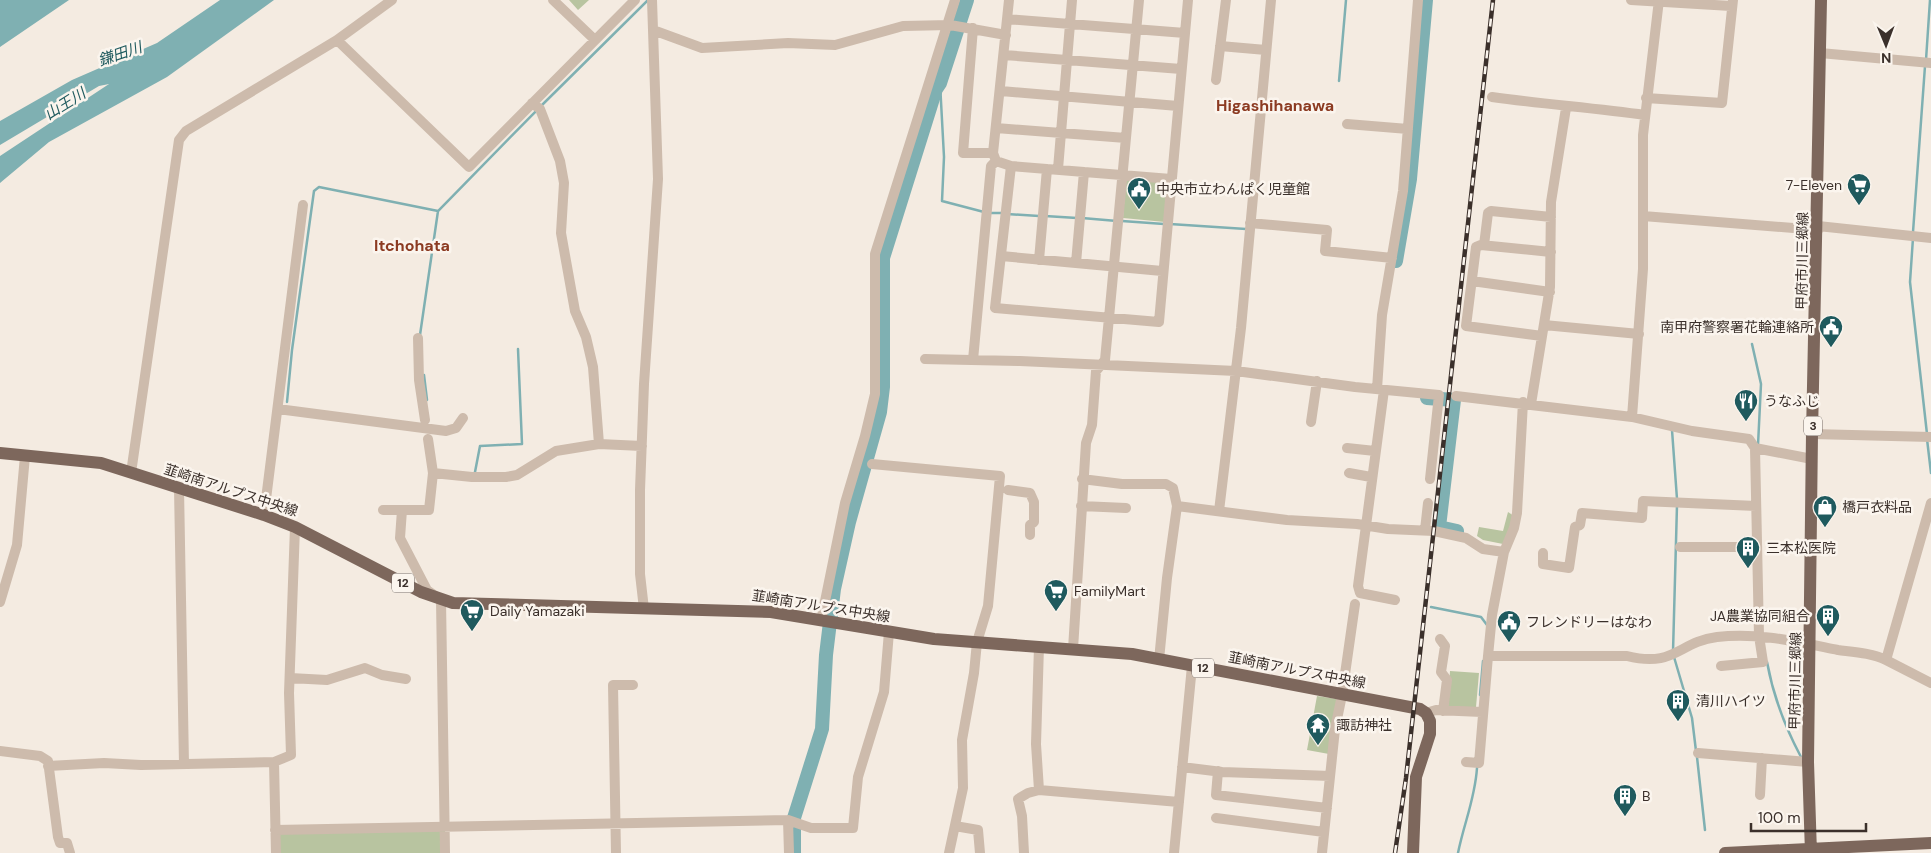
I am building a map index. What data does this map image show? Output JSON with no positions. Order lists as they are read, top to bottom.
{
  "streets": {
    "main road": [
      "甲府市川三郷線",
      "3",
      "韮崎南アルプス中央線",
      "12"
    ]
  },
  "districts": ["Higashihanawa", "Itchohata"],
  "water": ["鎌田川", "山王川"],
  "places": {
    "supermarket": ["7-Eleven", "FamilyMart", "Daily Yamazaki"],
    "public building": ["中央市立わんぱく児童館", "南甲府警察署花輪連絡所", "フレンドリーはなわ"],
    "restaurant": ["うなふじ"],
    "shop": ["橋戸衣料品"],
    "building": [
      "三本松医院",
      "JA農業協同組合",
      "清川ハイツ",
      "B"
    ],
    "temple": ["諏訪神社"]
  },
  "scale_bar": "100 m",
  "north": "bottom"
}
